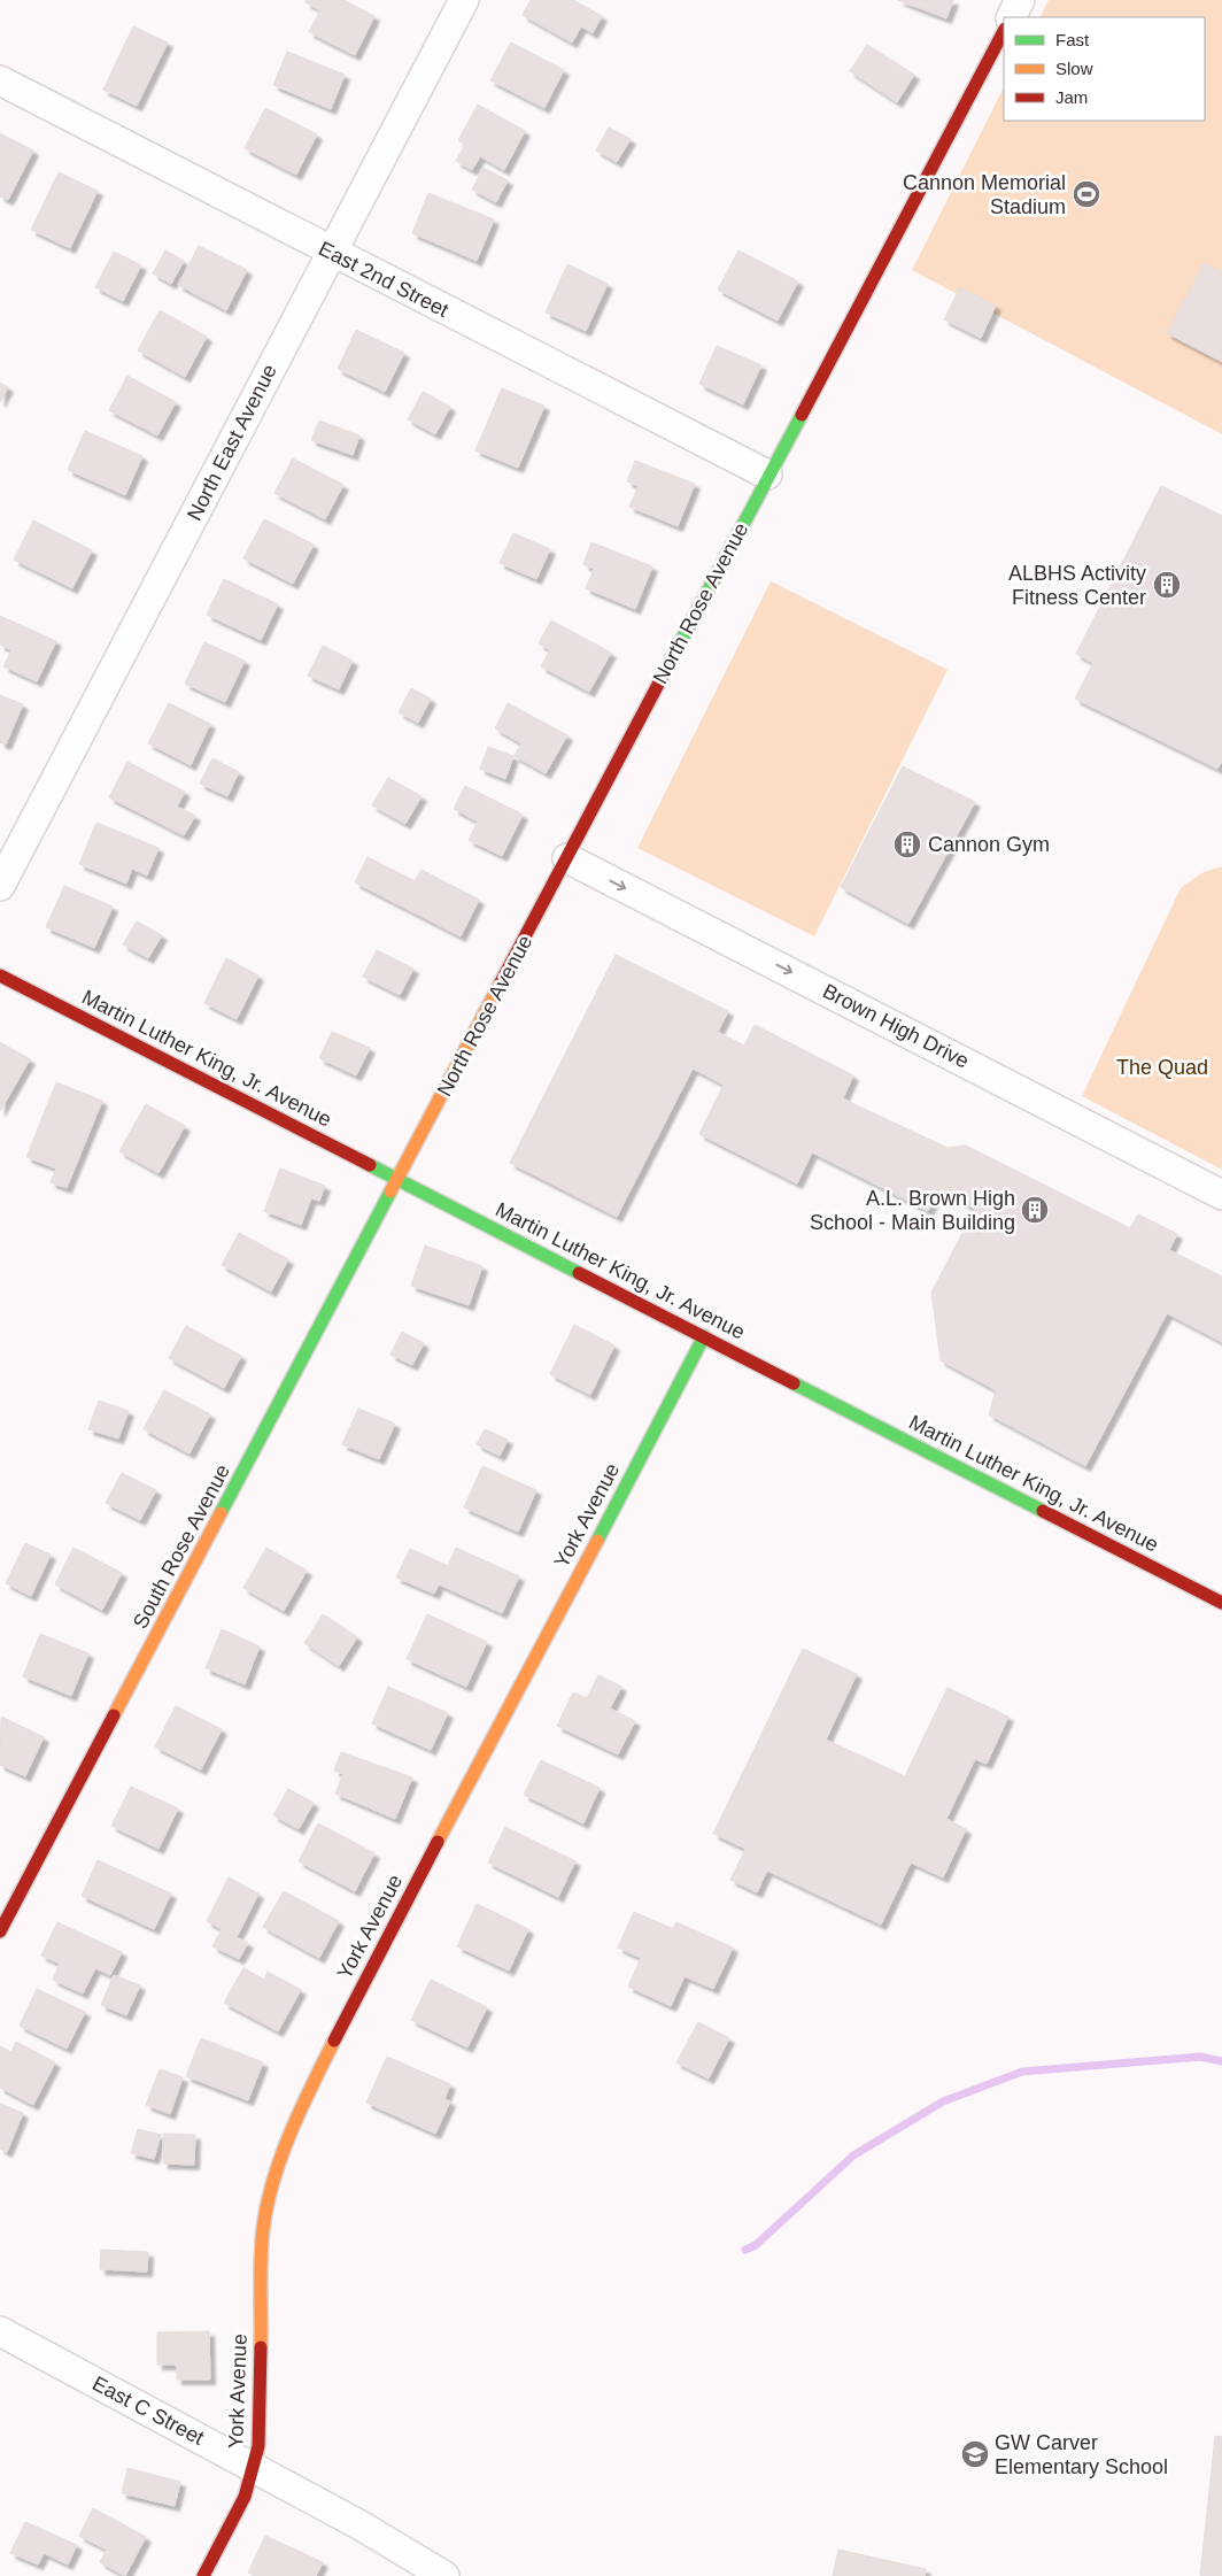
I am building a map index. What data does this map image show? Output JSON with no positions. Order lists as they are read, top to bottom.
{
  "streets": {
    "street": [
      "East 2nd Street",
      "North East Avenue",
      "North Rose Avenue",
      "Brown High Drive",
      "Martin Luther King, Jr. Avenue",
      "York Avenue",
      "South Rose Avenue",
      "East C Street"
    ]
  },
  "crossings": [
    ["East 2nd Street", "North East Avenue"],
    ["East 2nd Street", "North Rose Avenue"],
    ["North Rose Avenue", "Brown High Drive"],
    ["North Rose Avenue", "Martin Luther King, Jr. Avenue"],
    ["North Rose Avenue", "South Rose Avenue"],
    ["Martin Luther King, Jr. Avenue", "York Avenue"],
    ["Martin Luther King, Jr. Avenue", "South Rose Avenue"],
    ["York Avenue", "East C Street"]
  ],
  "one_way": ["Brown High Drive"],
  "parks": ["The Quad"],
  "places": {
    "sports": ["Cannon Memorial Stadium"],
    "building": ["ALBHS Activity Fitness Center", "Cannon Gym", "A.L. Brown High School - Main Building"],
    "school or university": ["GW Carver Elementary School"]
  },
  "legend": ["Fast", "Slow", "Jam"]
}
